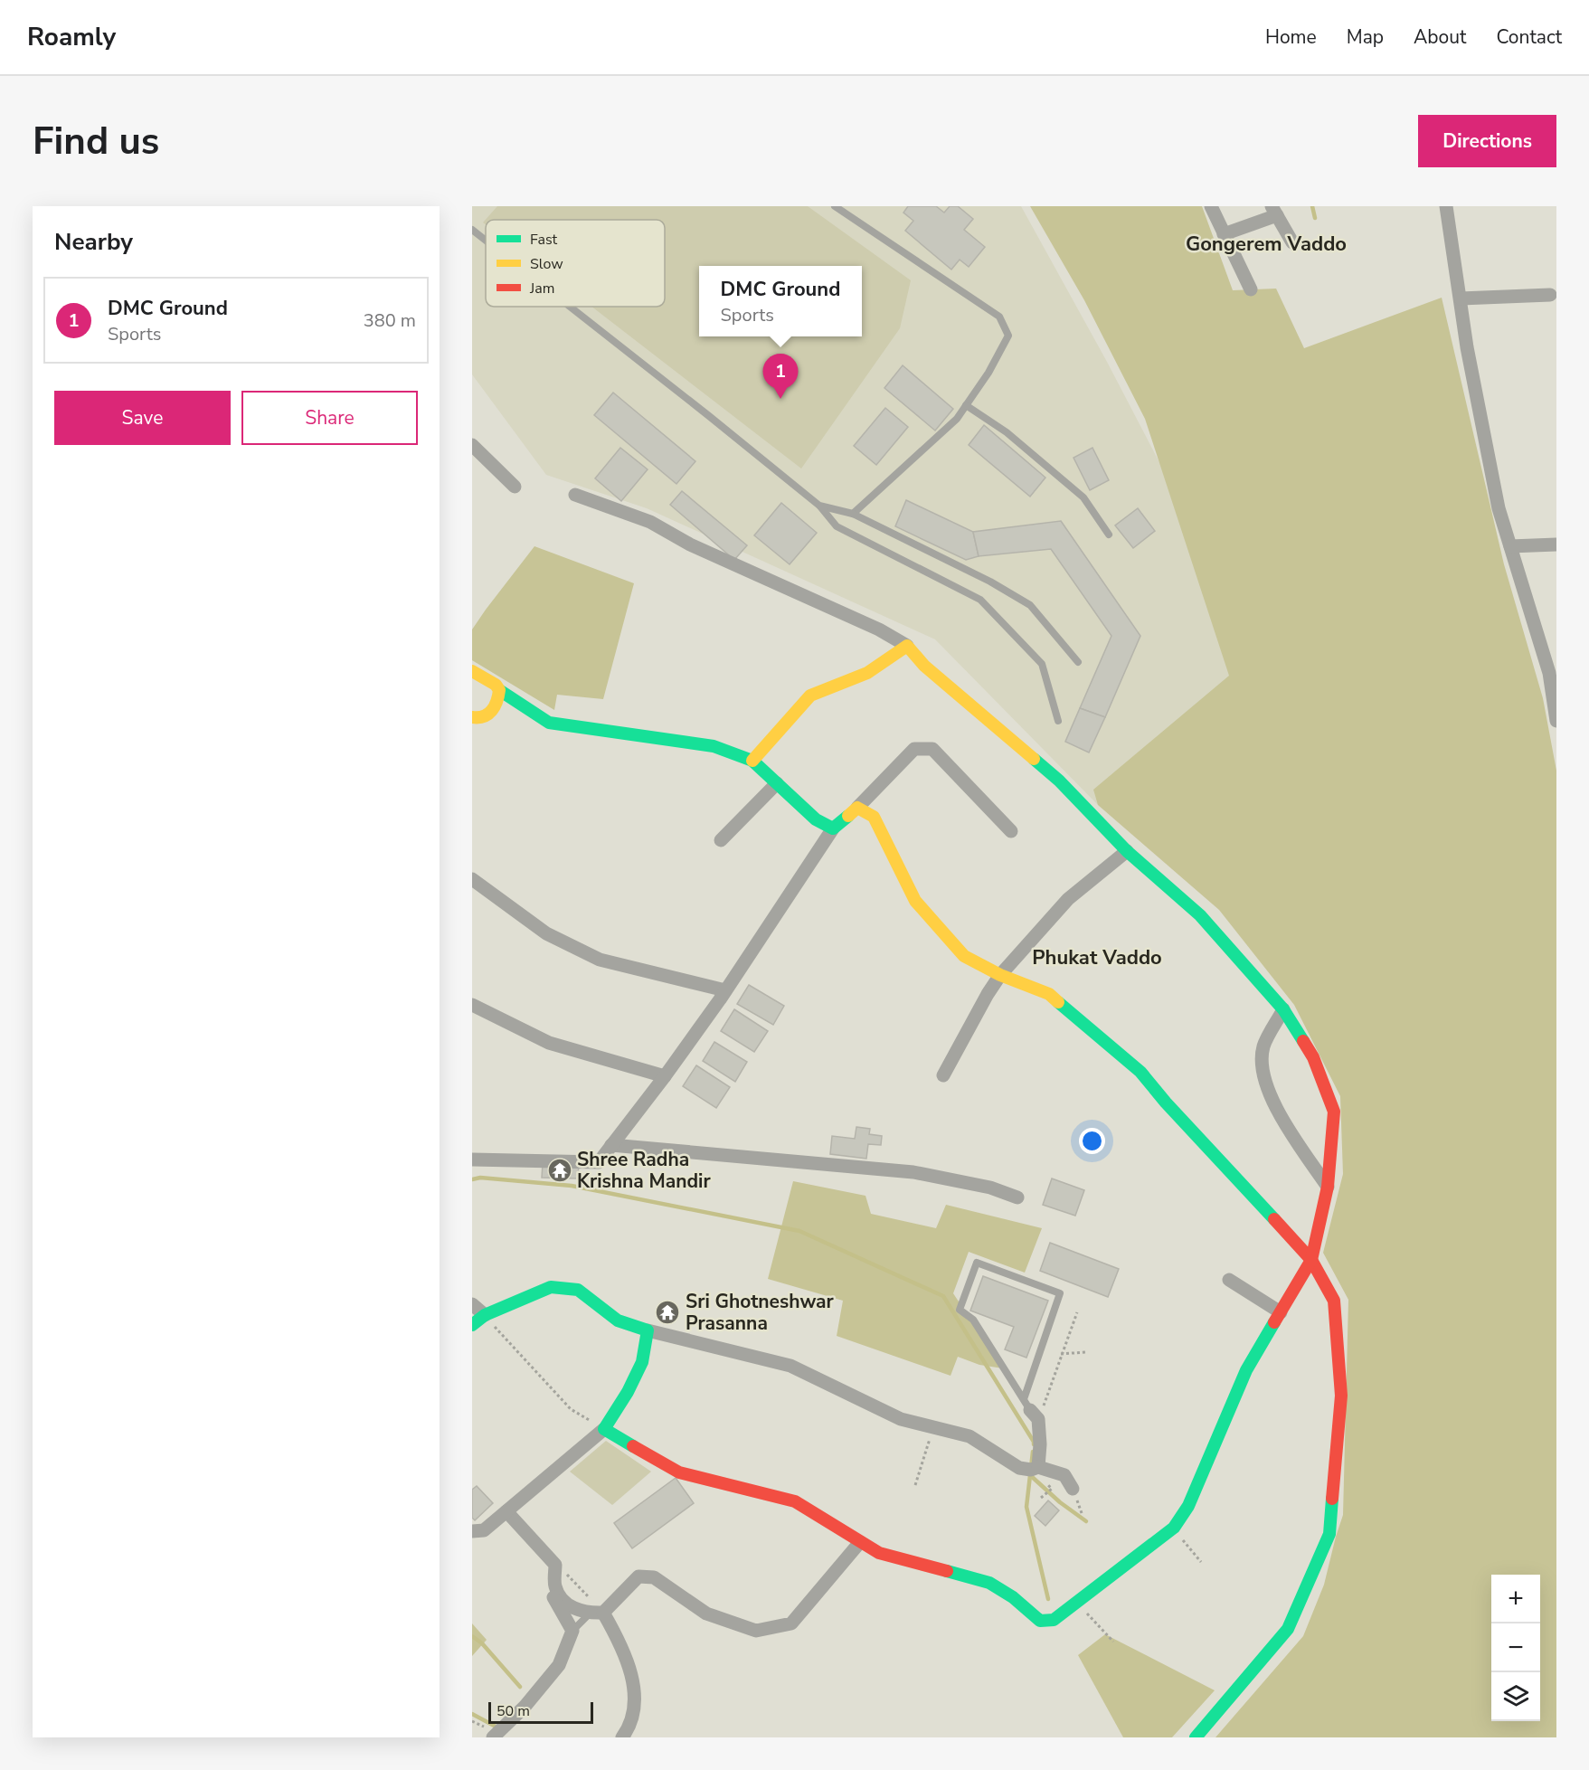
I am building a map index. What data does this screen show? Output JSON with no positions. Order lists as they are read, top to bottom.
{
  "districts": ["Gongerem Vaddo", "Phukat Vaddo"],
  "places": {
    "temple": ["Shree Radha Krishna Mandir", "Sri Ghotneshwar Prasanna"]
  },
  "legend": ["Fast", "Slow", "Jam"],
  "scale_bar": "50 m",
  "page": {
    "header": "Roamly",
    "nav": [
      "Home",
      "Map",
      "About",
      "Contact"
    ],
    "buttons": [
      "Directions",
      ["Save", "Share"]
    ],
    "title": "Find us",
    "heading": "Nearby",
    "popup": ["DMC Ground", "Sports"],
    "list": [
      {
        "mark": "1",
        "name": "DMC Ground",
        "note": "Sports",
        "value": "380 m"
      }
    ],
    "pins": "1",
    "map_buttons": ["+", "−"],
    "scale": "50 m"
  }
}
